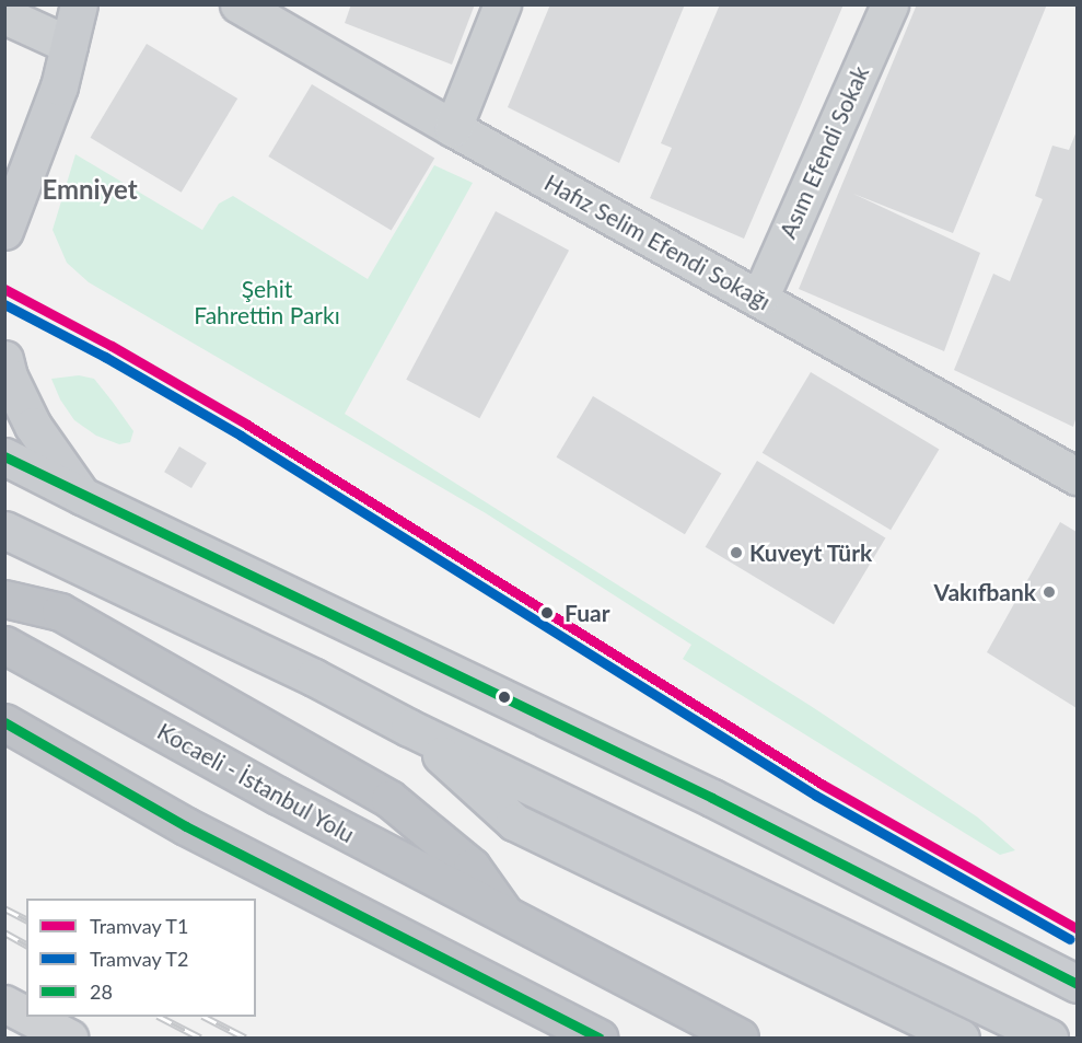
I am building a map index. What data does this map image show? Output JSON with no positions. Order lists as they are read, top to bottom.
{
  "streets": {
    "highway": ["Kocaeli - İstanbul Yolu"],
    "street": ["Asım Efendi Sokak", "Hafız Selim Efendi Sokağı"]
  },
  "crossings": [
    ["Asım Efendi Sokak", "Hafız Selim Efendi Sokağı"]
  ],
  "districts": ["Emniyet"],
  "parks": ["Şehit Fahrettin Parkı"],
  "places": ["Kuveyt Türk", "Vakıfbank", "Fuar"],
  "lines": ["tram line T1", "tram line T2", "transit line 28"],
  "legend": ["Tramvay T1", "Tramvay T2", "28"]
}
